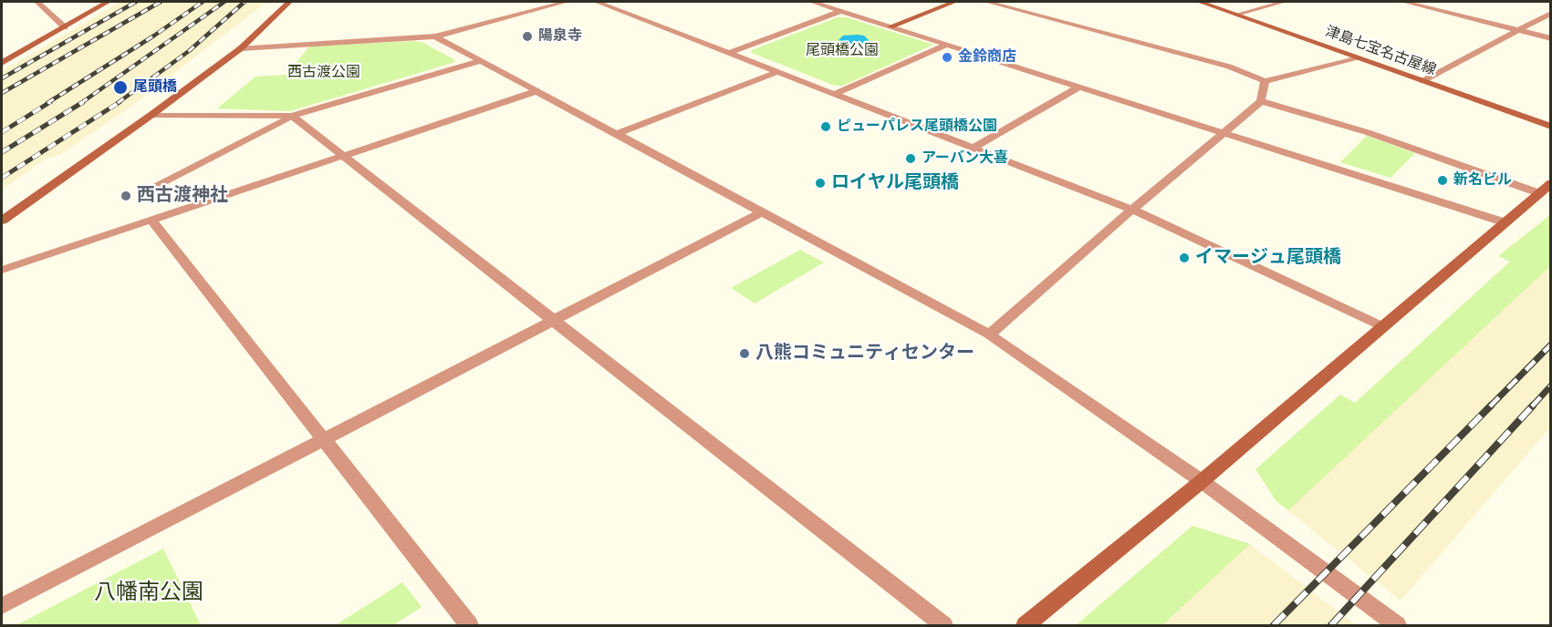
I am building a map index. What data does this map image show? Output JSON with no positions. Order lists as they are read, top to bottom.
{
  "streets": {
    "street": ["津島七宝名古屋線"]
  },
  "parks": ["尾頭橋公園", "西古渡公園", "八幡南公園"],
  "places": [
    "陽泉寺",
    "金鈴商店",
    "尾頭橋",
    "ピューパレス尾頭橋公園",
    "アーバン大喜",
    "新名ビル",
    "ロイヤル尾頭橋",
    "西古渡神社",
    "イマージュ尾頭橋",
    "八熊コミュニティセンター"
  ]
}
